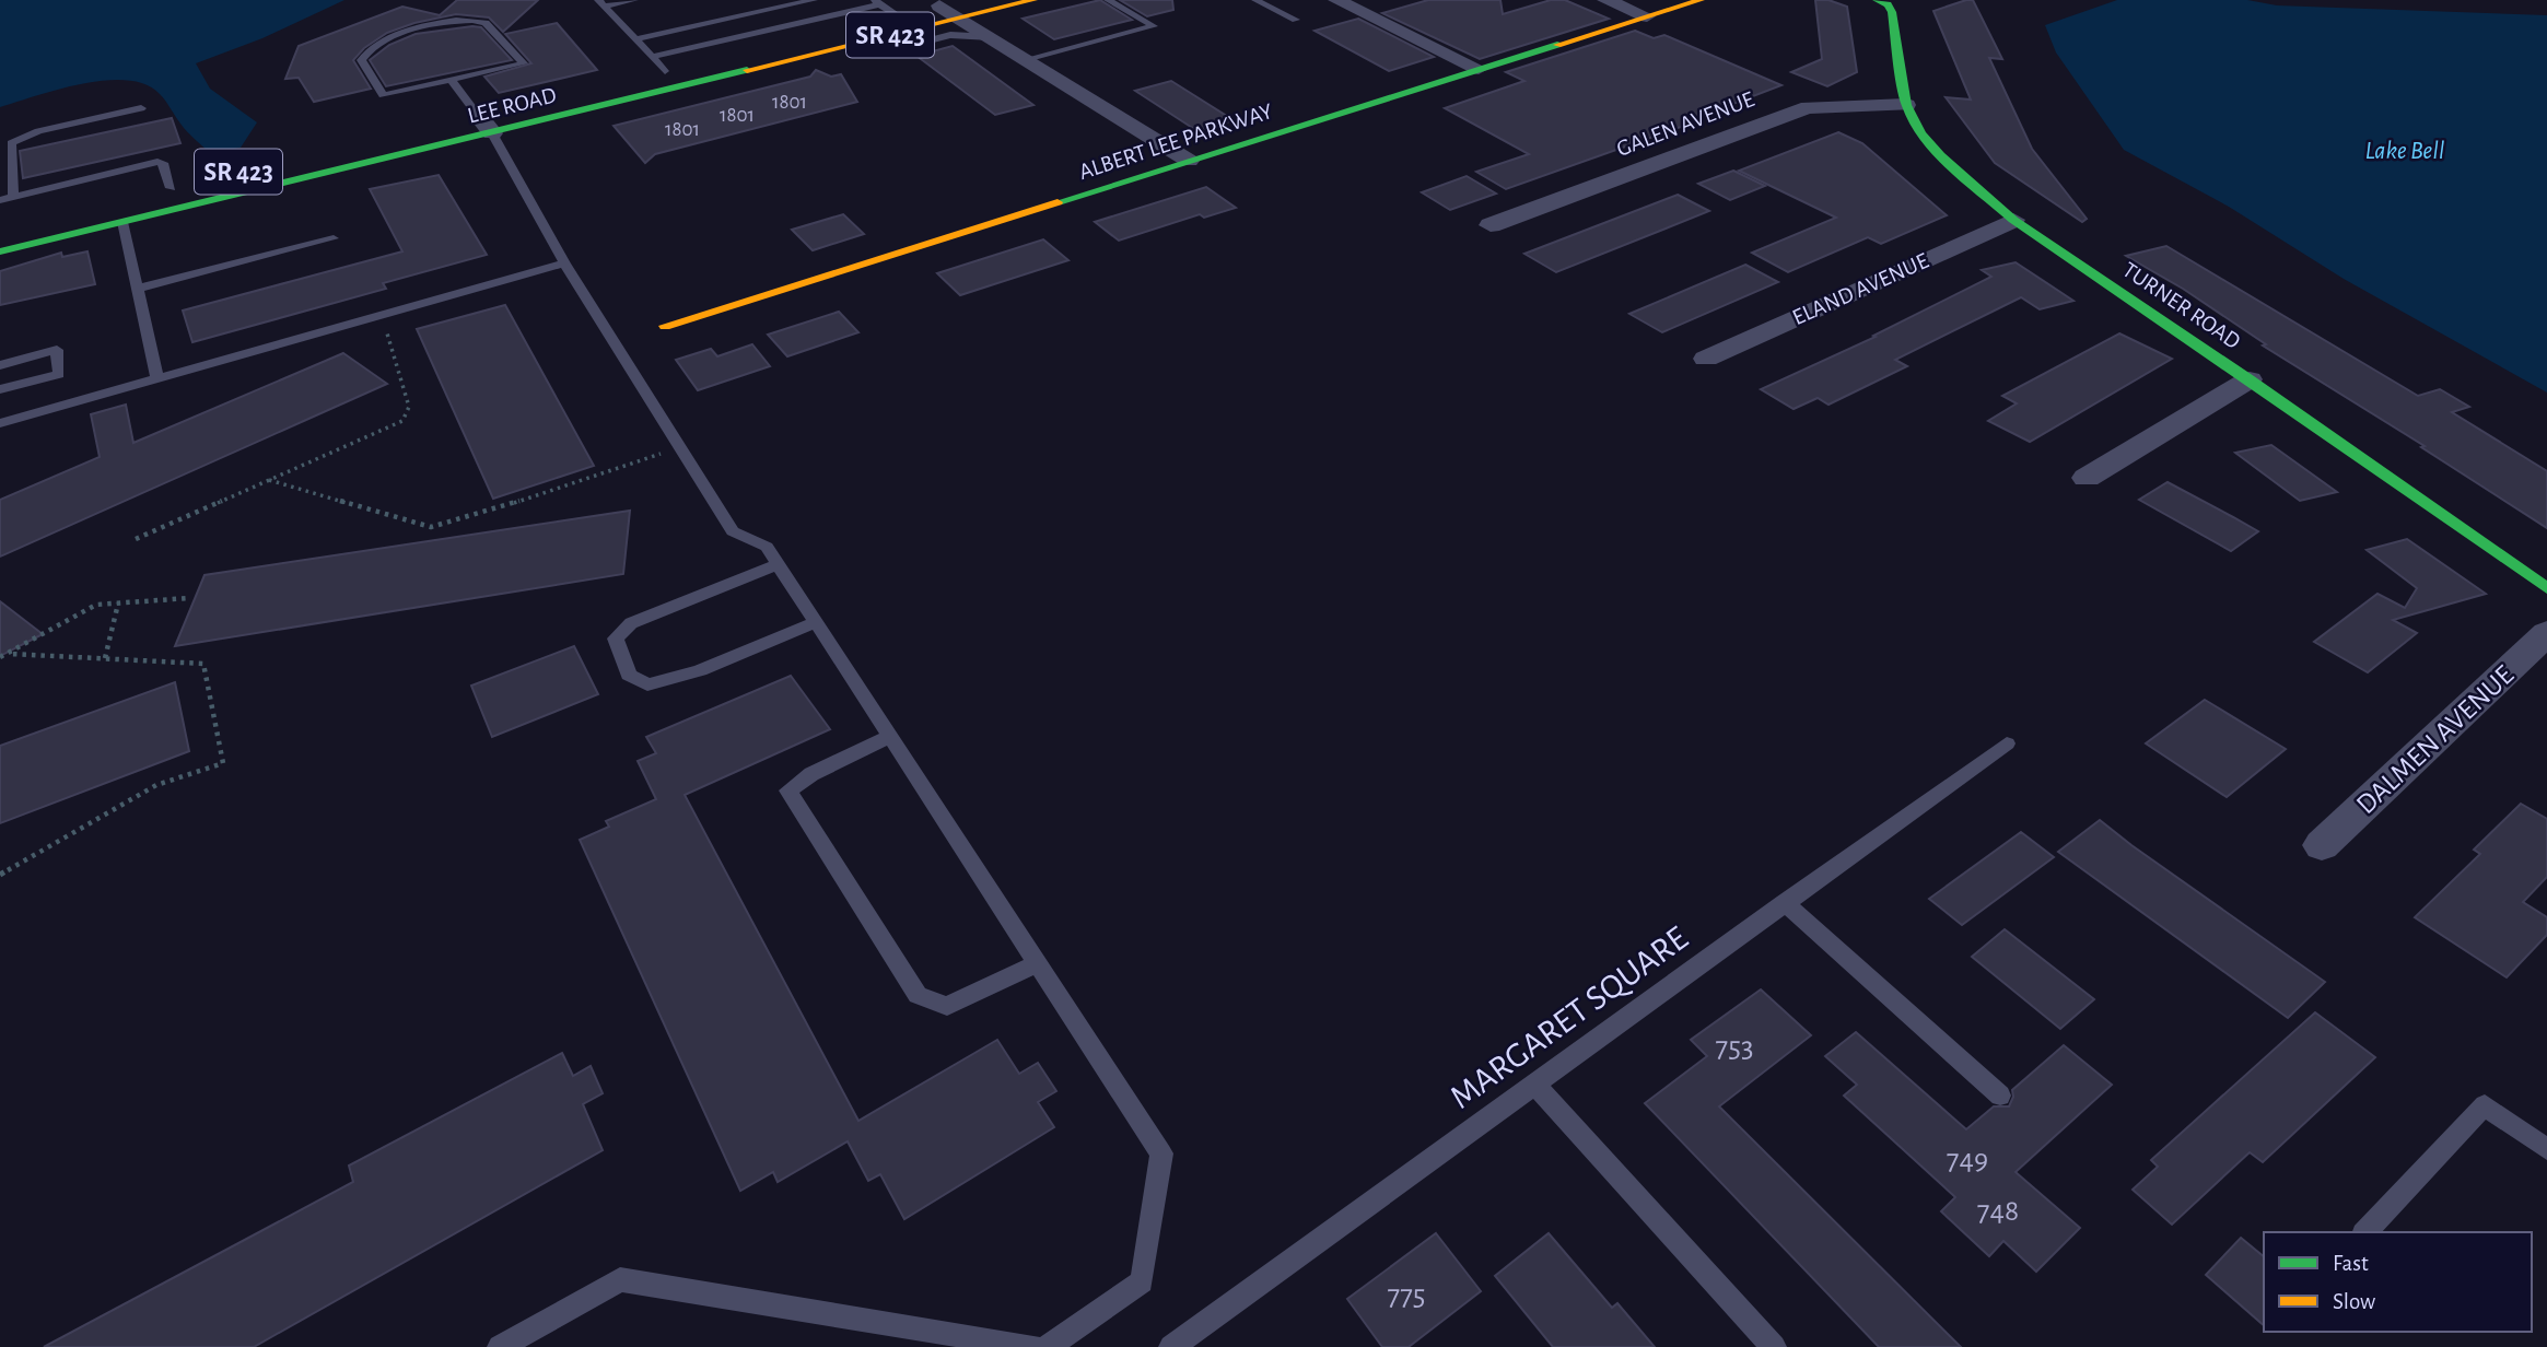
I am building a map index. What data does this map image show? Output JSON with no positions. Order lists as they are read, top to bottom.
{
  "streets": {
    "street": [
      "SR 423",
      "LEE ROAD",
      "GALEN AVENUE",
      "ALBERT LEE PARKWAY",
      "ELAND AVENUE",
      "TURNER ROAD",
      "DALMEN AVENUE"
    ],
    "lane": ["MARGARET SQUARE"]
  },
  "crossings": [
    ["GALEN AVENUE", "TURNER ROAD"],
    ["ELAND AVENUE", "TURNER ROAD"]
  ],
  "water": ["Lake Bell"],
  "house_numbers": [
    "1801",
    "1801",
    "1801",
    "753",
    "749",
    "748",
    "775"
  ],
  "legend": ["Fast", "Slow"]
}
